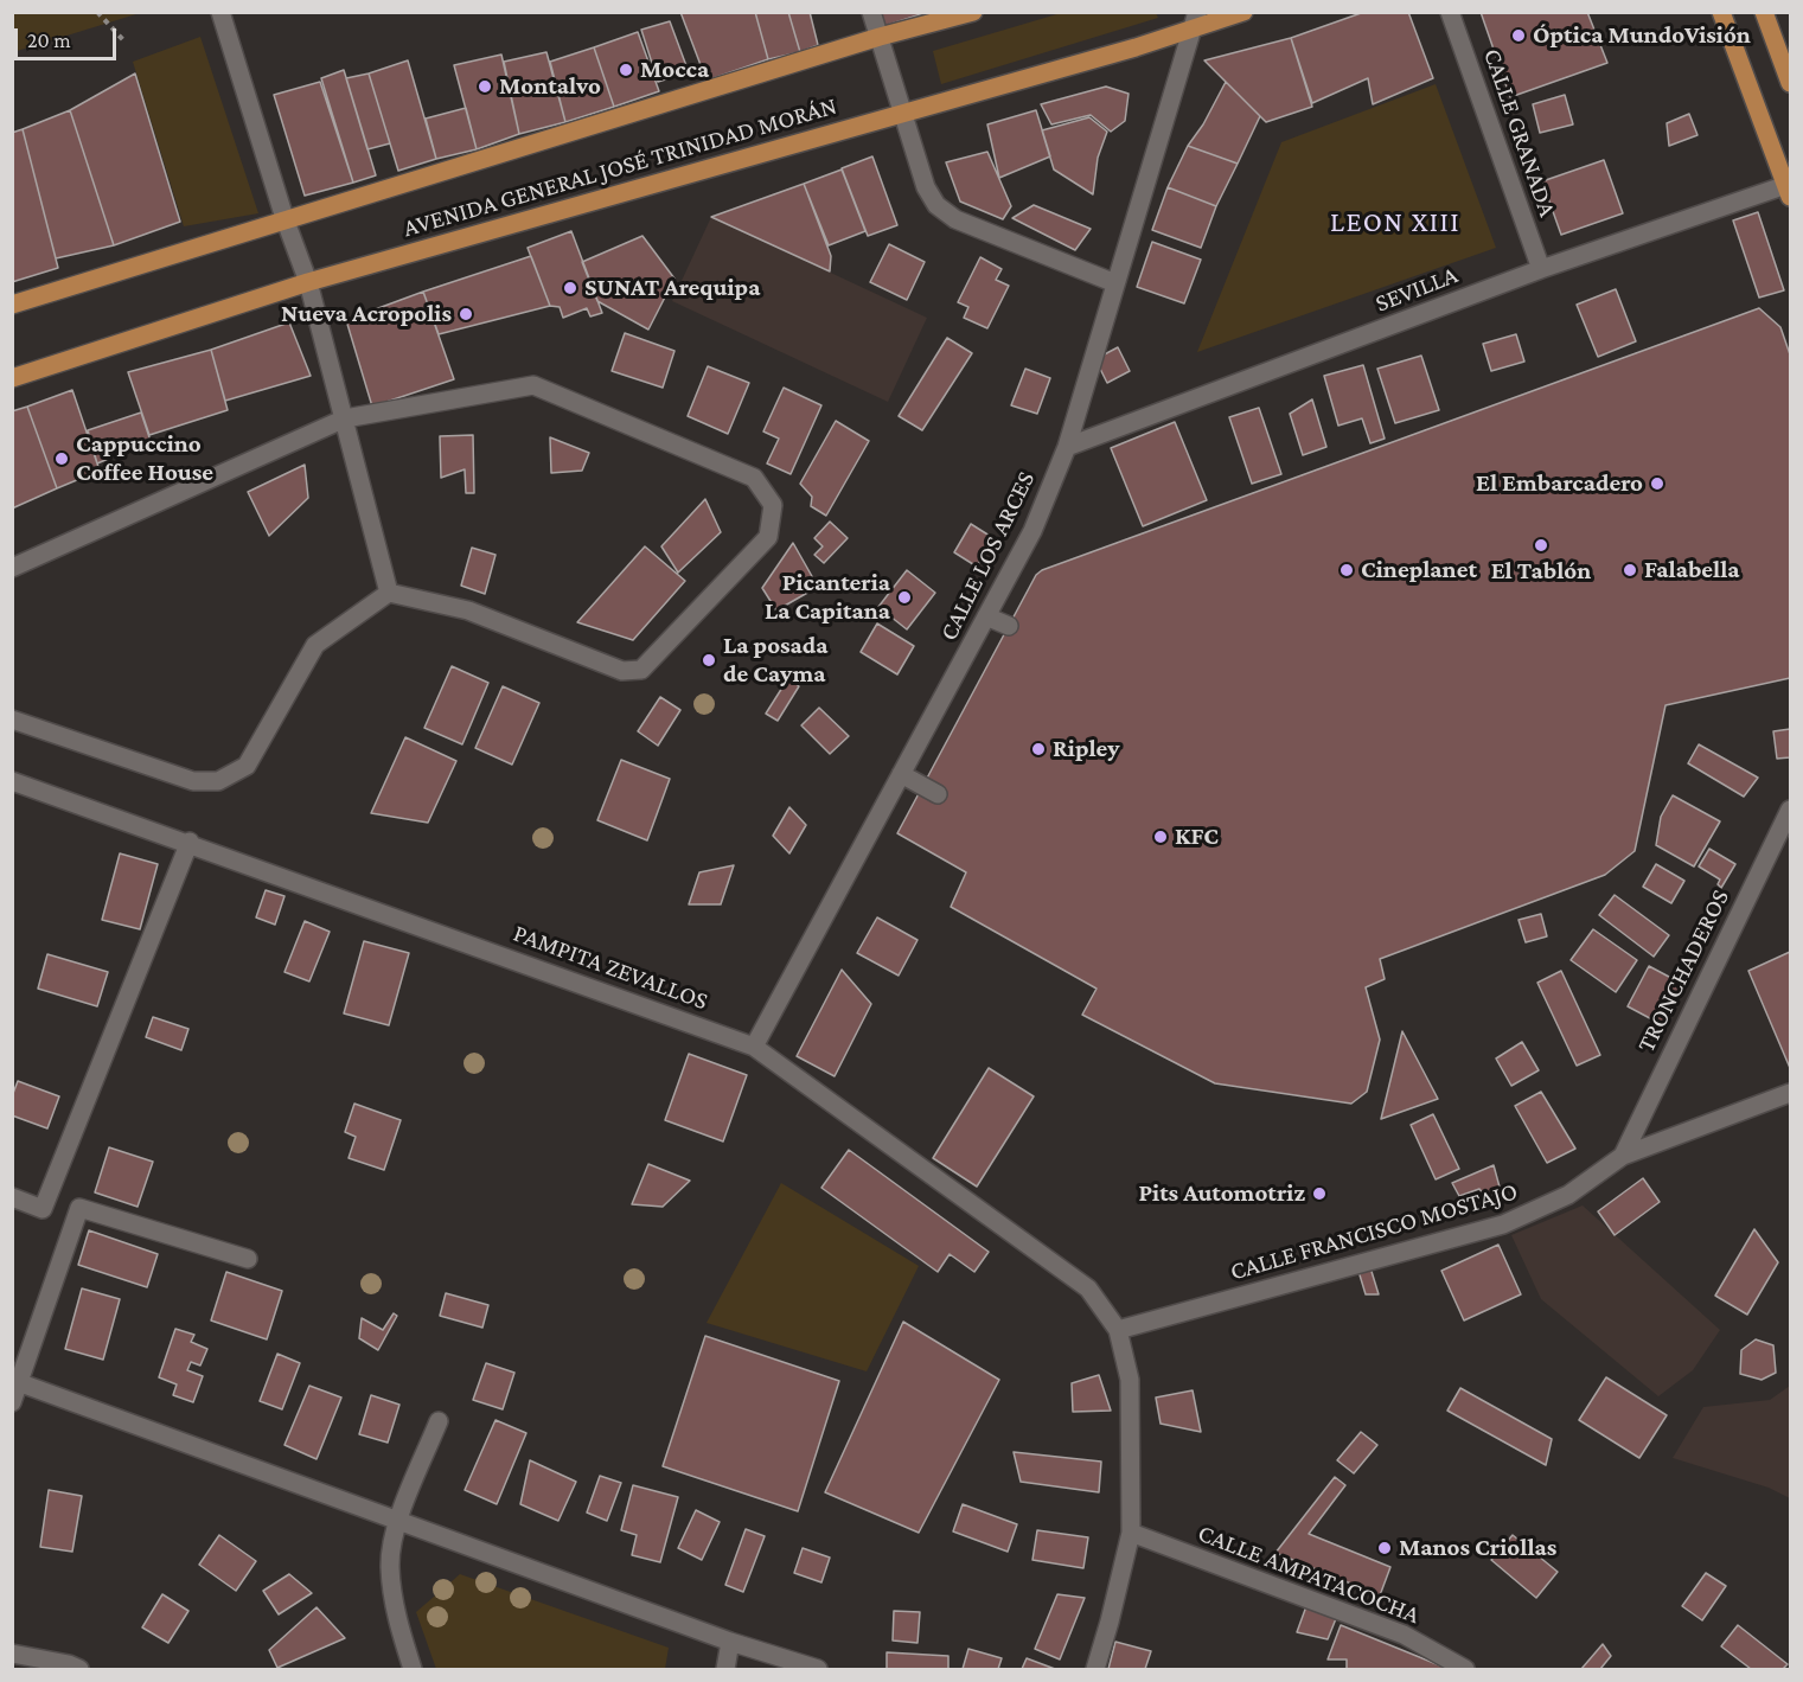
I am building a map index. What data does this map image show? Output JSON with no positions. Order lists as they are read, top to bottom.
{
  "streets": {
    "main road": ["AVENIDA GENERAL JOSÉ TRINIDAD MORÁN"],
    "street": [
      "CALLE GRANADA",
      "SEVILLA",
      "CALLE LOS ARCES",
      "PAMPITA ZEVALLOS",
      "TRONCHADEROS",
      "CALLE FRANCISCO MOSTAJO",
      "CALLE AMPATACOCHA"
    ]
  },
  "crossings": [
    ["CALLE GRANADA", "SEVILLA"],
    ["AVENIDA GENERAL JOSÉ TRINIDAD MORÁN", "CALLE LOS ARCES"],
    ["SEVILLA", "CALLE LOS ARCES"],
    ["CALLE LOS ARCES", "PAMPITA ZEVALLOS"],
    ["PAMPITA ZEVALLOS", "CALLE FRANCISCO MOSTAJO"],
    ["TRONCHADEROS", "CALLE FRANCISCO MOSTAJO"]
  ],
  "districts": ["LEON XIII"],
  "places": [
    "Óptica MundoVisión",
    "Mocca",
    "Montalvo",
    "SUNAT Arequipa",
    "Nueva Acropolis",
    "Cappuccino Coffee House",
    "El Embarcadero",
    "El Tablón",
    "Cineplanet",
    "Falabella",
    "Picanteria La Capitana",
    "La posada de Cayma",
    "Ripley",
    "KFC",
    "Pits Automotriz",
    "Manos Criollas"
  ],
  "scale_bar": "20 m"
}
